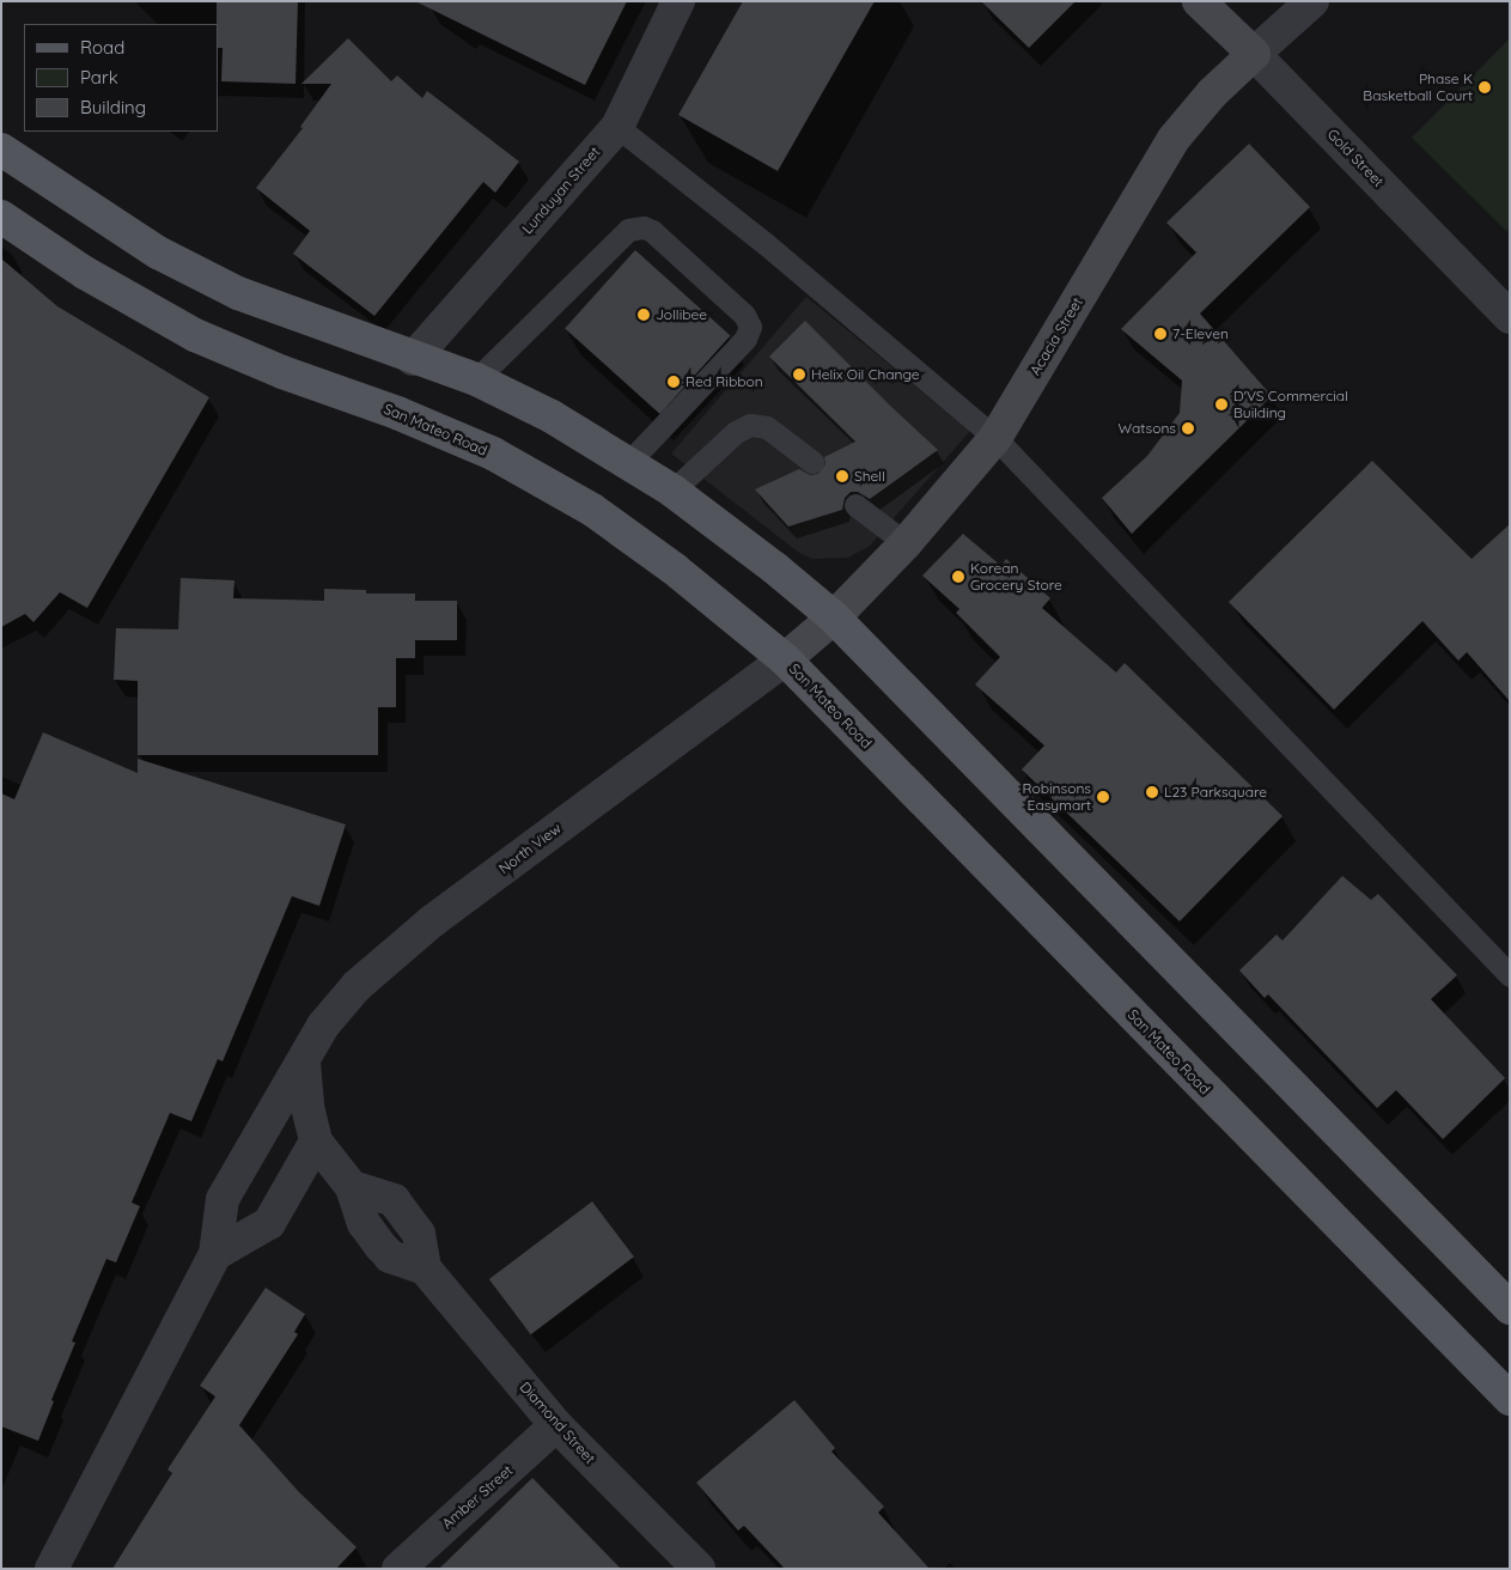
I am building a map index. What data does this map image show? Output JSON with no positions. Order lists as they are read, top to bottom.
{
  "streets": {
    "main road": ["San Mateo Road"],
    "street": [
      "Gold Street",
      "Lunduyan Street",
      "Acacia Street",
      "North View",
      "Diamond Street",
      "Amber Street"
    ]
  },
  "crossings": [
    ["Gold Street", "Acacia Street"],
    ["Acacia Street", "San Mateo Road"],
    ["Acacia Street", "North View"],
    ["San Mateo Road", "North View"],
    ["North View", "Diamond Street"],
    ["Diamond Street", "Amber Street"]
  ],
  "places": [
    "Phase K Basketball Court",
    "Jollibee",
    "7-Eleven",
    "Helix Oil Change",
    "Red Ribbon",
    "D'VS Commercial Building",
    "Watsons",
    "Shell",
    "Korean Grocery Store",
    "L23 Parksquare",
    "Robinsons Easymart"
  ],
  "legend": ["Road", "Park", "Building"]
}
